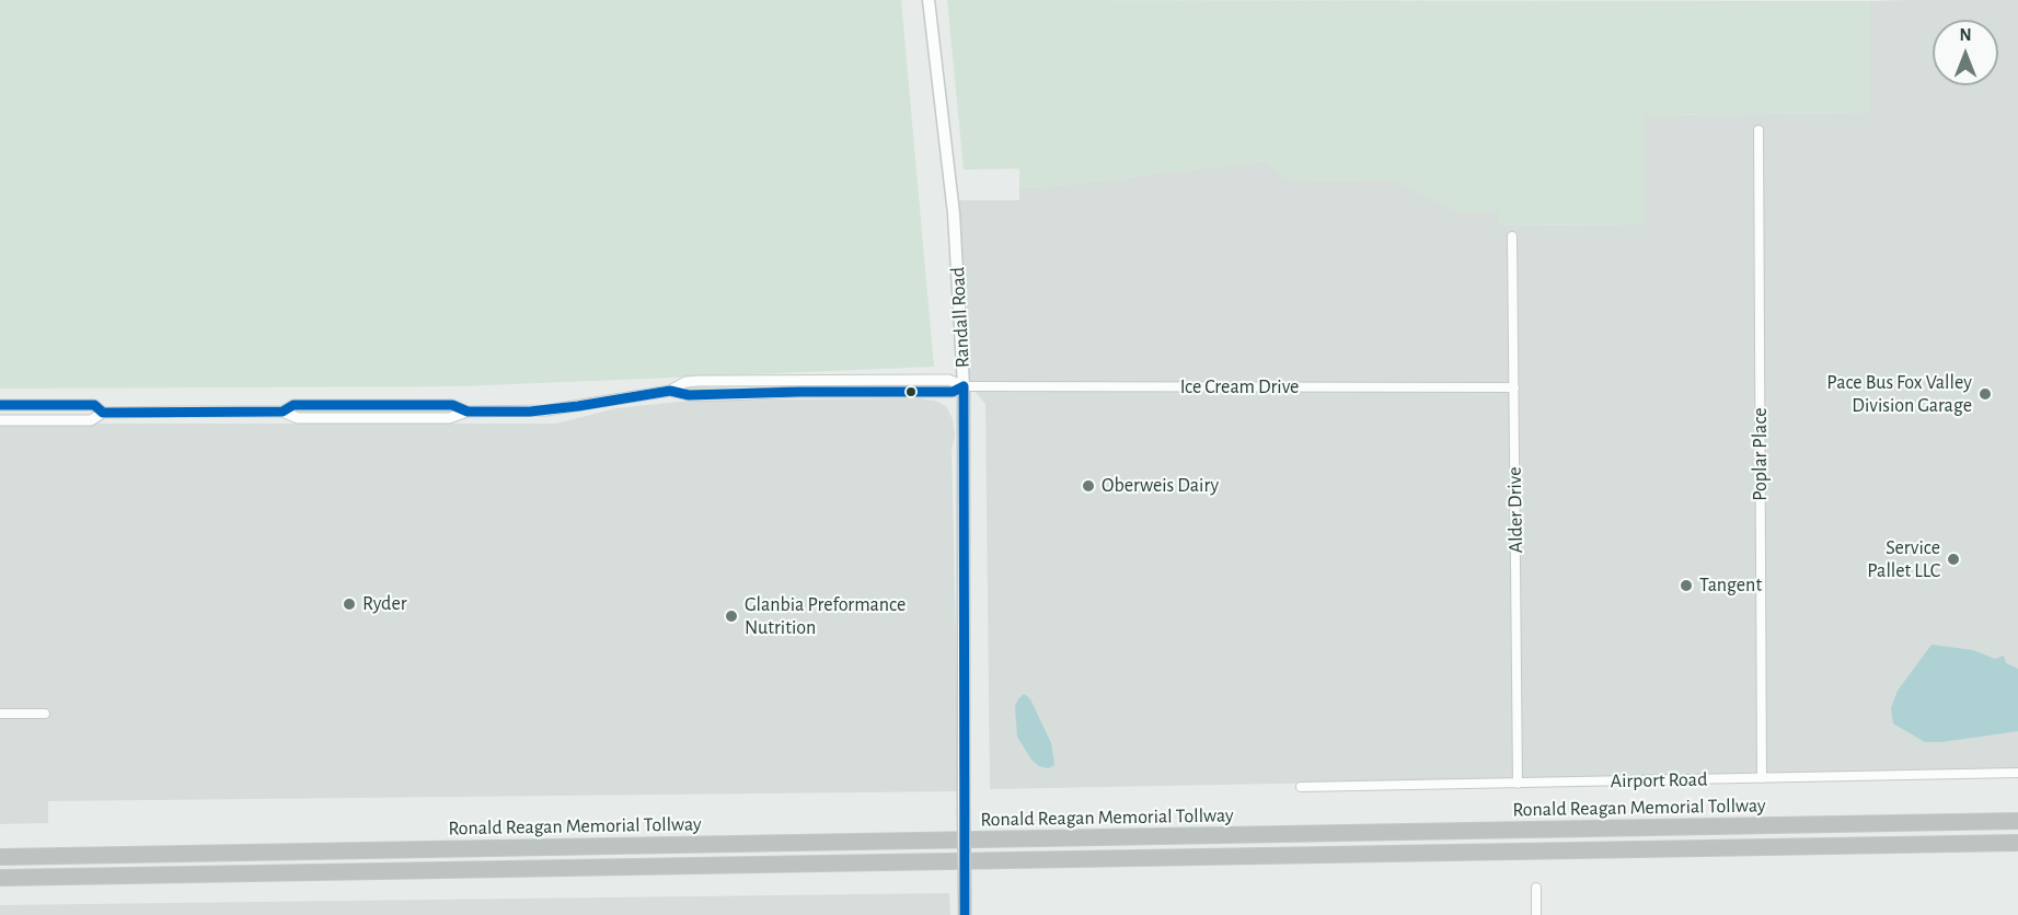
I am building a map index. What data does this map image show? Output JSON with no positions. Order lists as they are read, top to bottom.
{
  "streets": {
    "highway": ["Ronald Reagan Memorial Tollway"],
    "main road": ["Randall Road"],
    "street": [
      "Ice Cream Drive",
      "Poplar Place",
      "Alder Drive",
      "Airport Road"
    ]
  },
  "crossings": [
    ["Randall Road", "Ice Cream Drive"],
    ["Ice Cream Drive", "Alder Drive"],
    ["Poplar Place", "Airport Road"],
    ["Alder Drive", "Airport Road"]
  ],
  "places": [
    "Pace Bus Fox Valley Division Garage",
    "Oberweis Dairy",
    "Service Pallet LLC",
    "Tangent",
    "Ryder",
    "Glanbia Preformance Nutrition"
  ],
  "north": "top"
}
